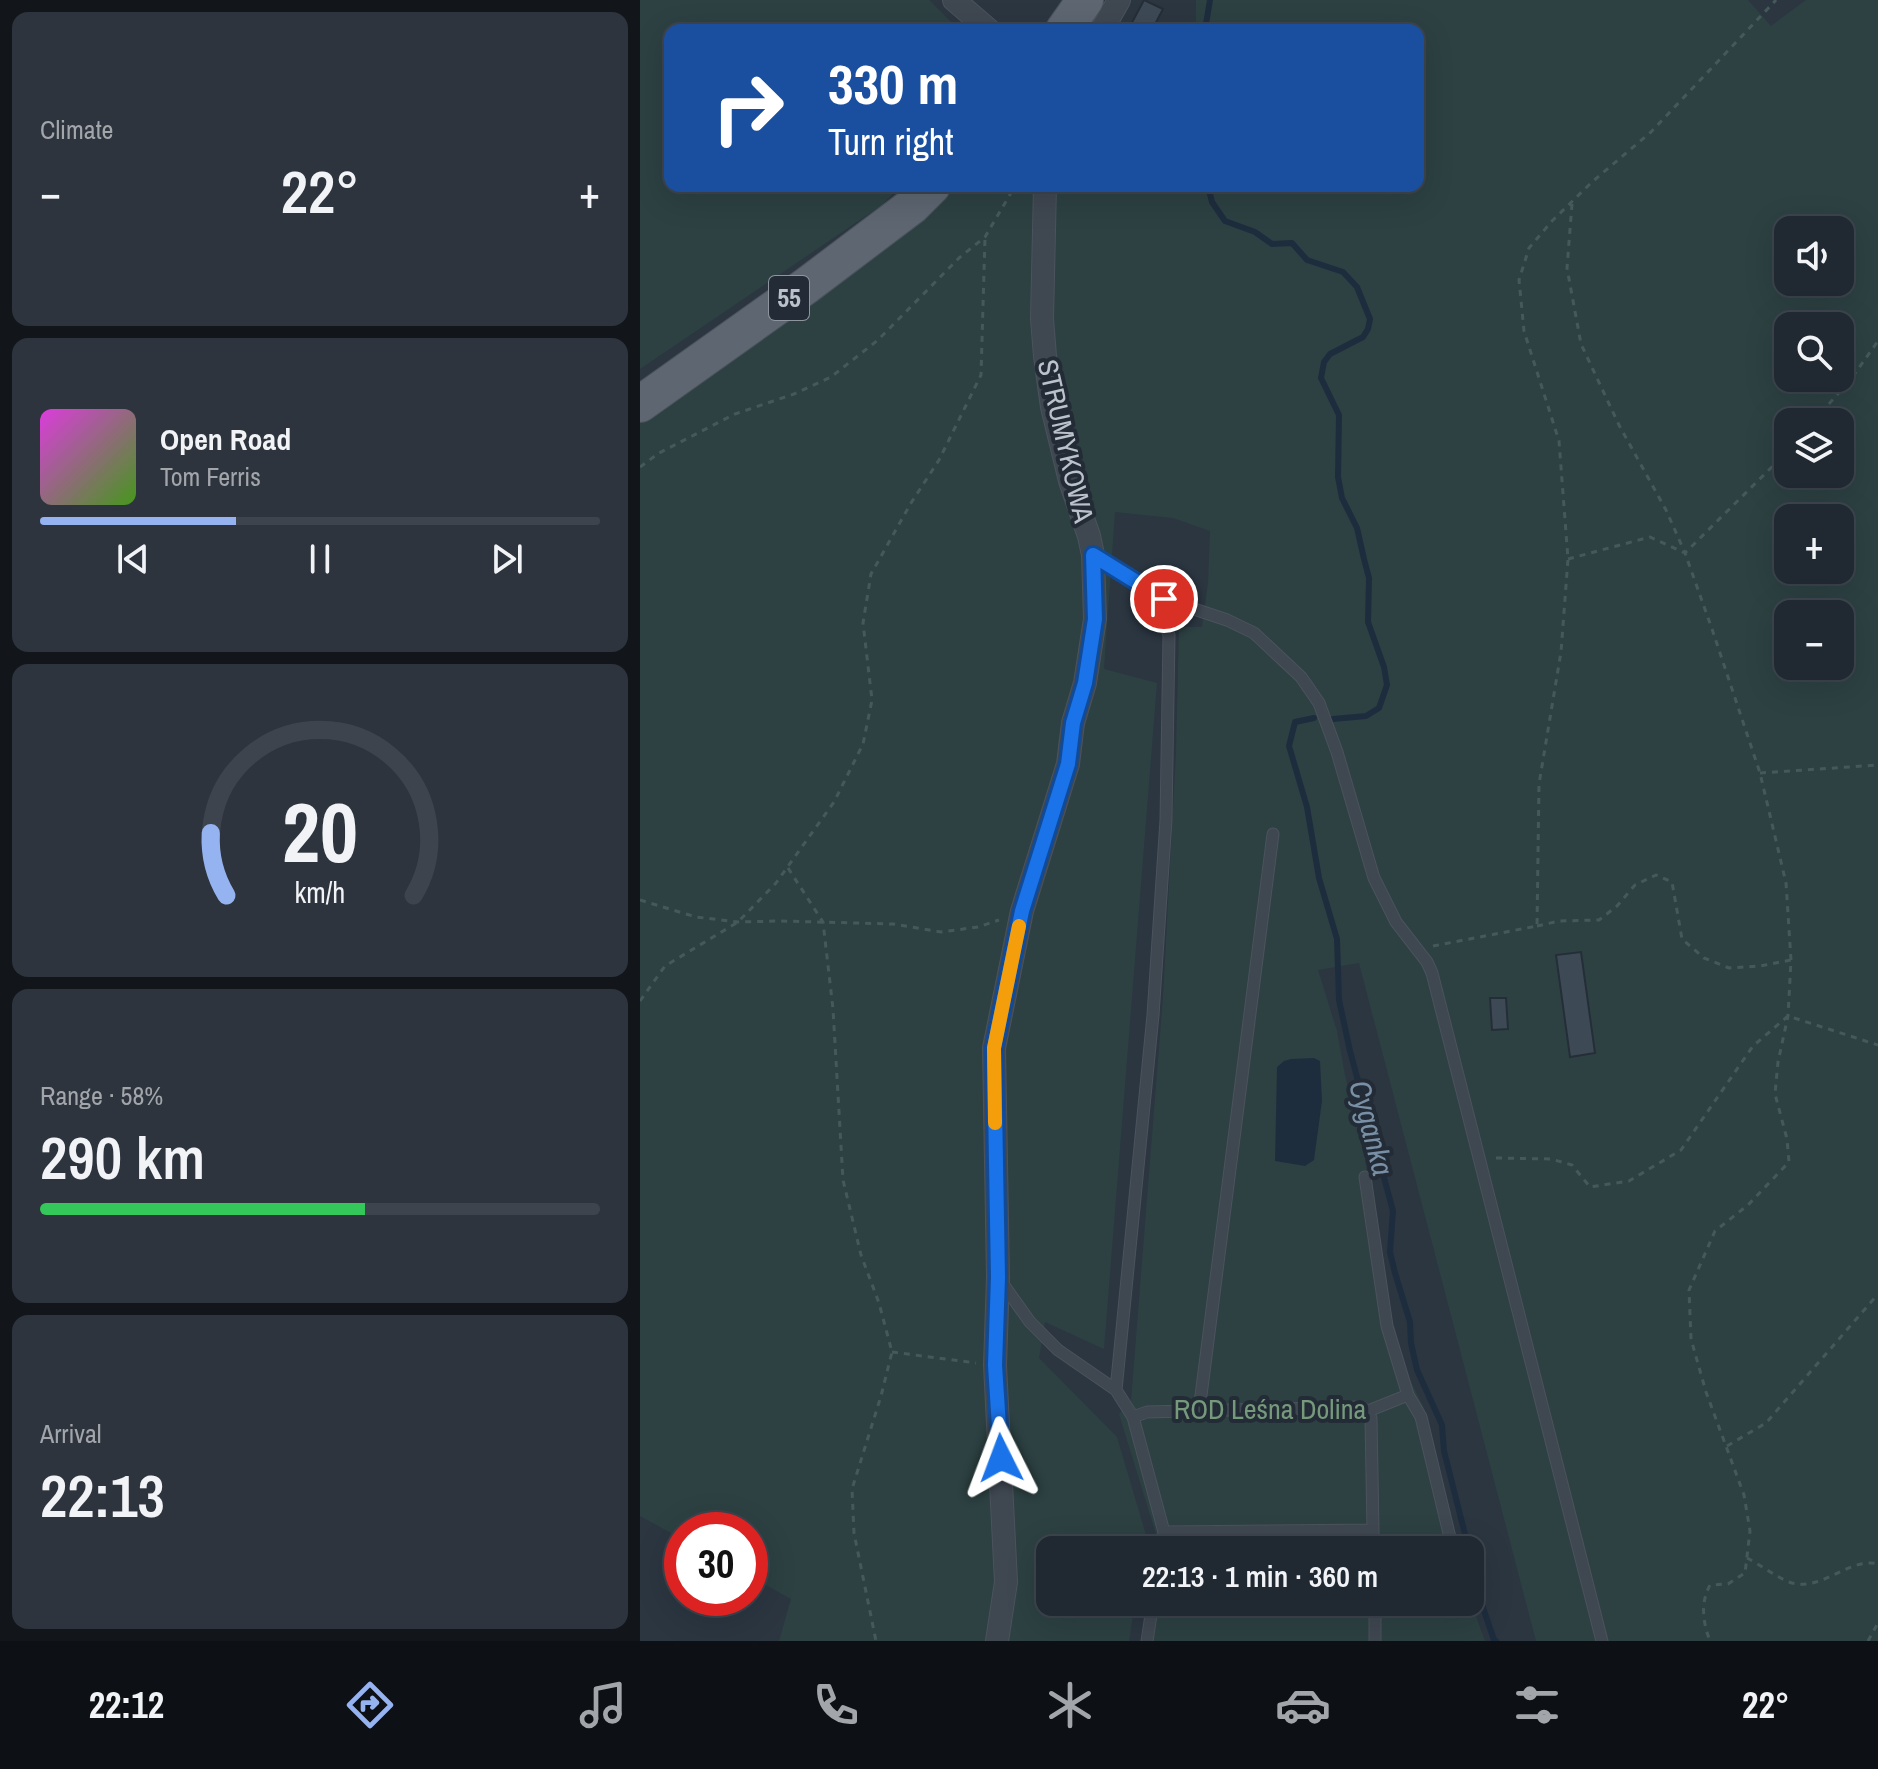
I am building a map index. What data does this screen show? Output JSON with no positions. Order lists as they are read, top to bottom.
{
  "streets": {
    "main road": ["55"],
    "street": ["STRUMYKOWA"]
  },
  "water": ["Cyganka"],
  "parks": ["ROD Leśna Dolina"],
  "page": {
    "tile": [
      "Climate",
      ["Range · 58%", "290 km"],
      ["Arrival", "22:13"]
    ],
    "turn": ["330 m", "Turn right"],
    "heat": ["−", "22°", "+"],
    "map_buttons": ["+", "−"],
    "song": ["Open Road", "Tom Ferris"],
    "limit": "30",
    "trip": "22:13 · 1 min · 360 m",
    "tabs": ["22:12", "22°"],
    "gauge": ["20", "km/h"]
  }
}
